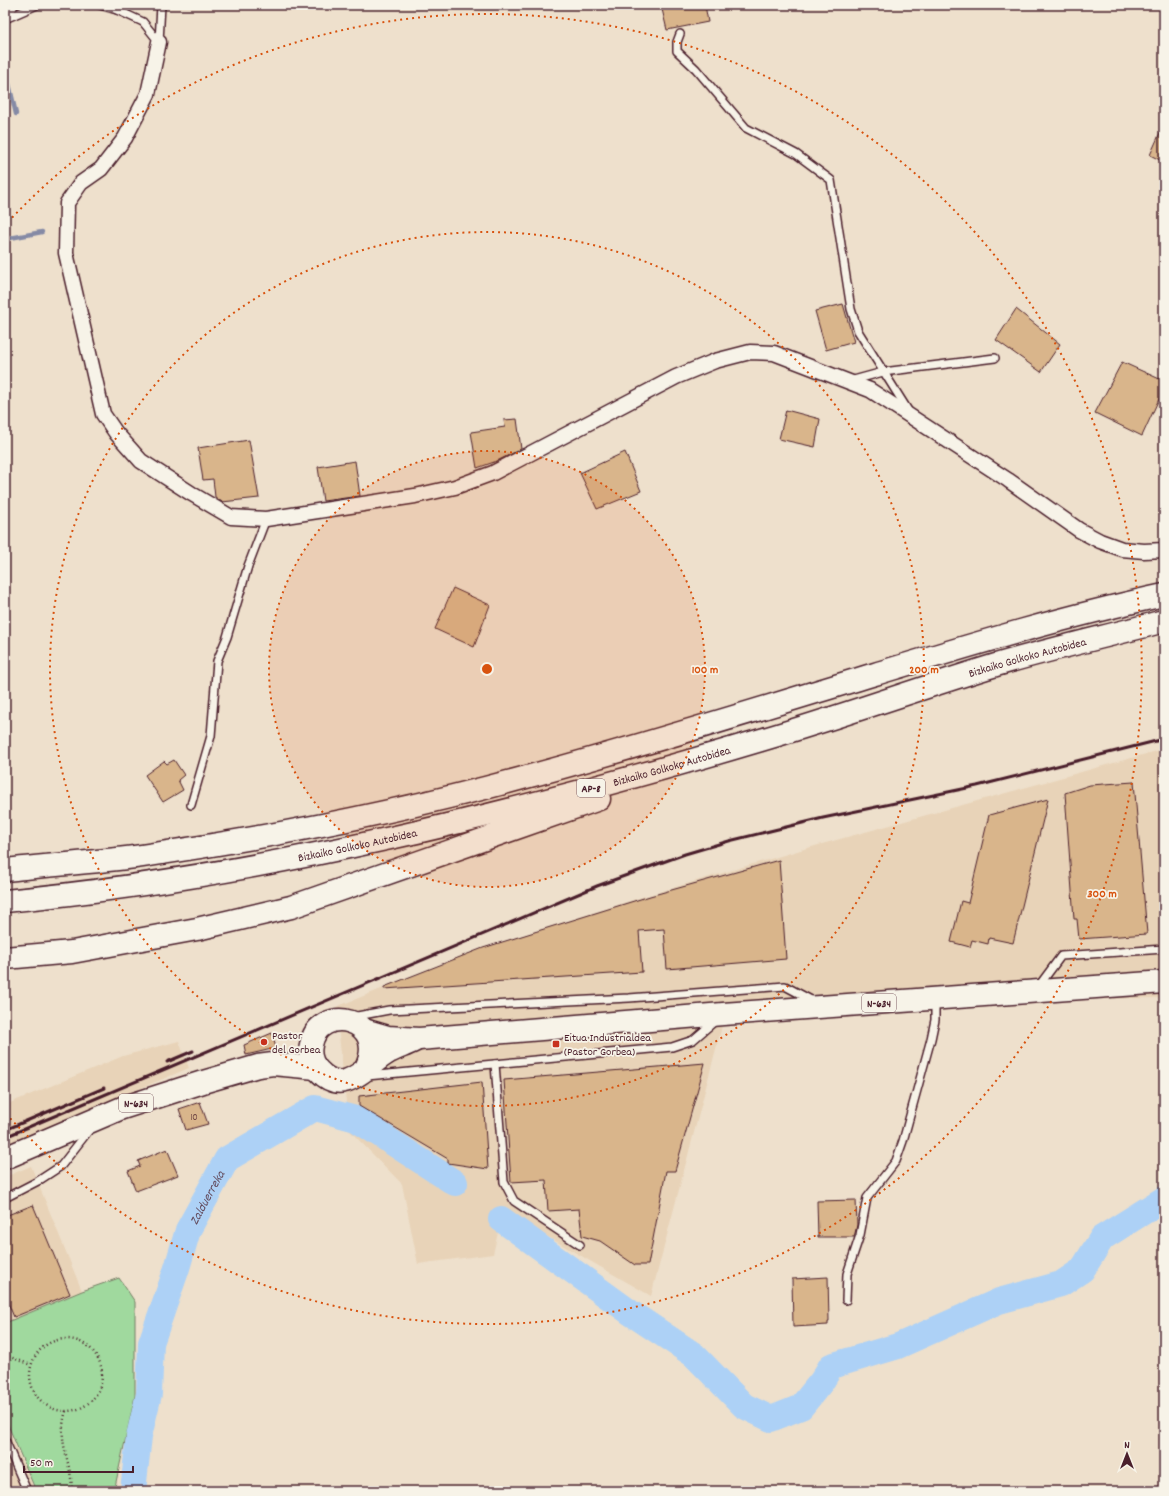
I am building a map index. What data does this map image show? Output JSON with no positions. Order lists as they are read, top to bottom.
{
  "streets": {
    "highway": ["Bizkaiko Golkoko Autobidea", "AP-8", "N-634"]
  },
  "water": ["Zalduerreka"],
  "places": {
    "other": ["Pastor del Gorbea"],
    "transit": ["Eitua Industrialdea (Pastor Gorbea)"]
  },
  "house_numbers": ["10"],
  "scale_bar": "50 m",
  "north": "top",
  "rings": ["100 m", "200 m", "300 m"]
}
